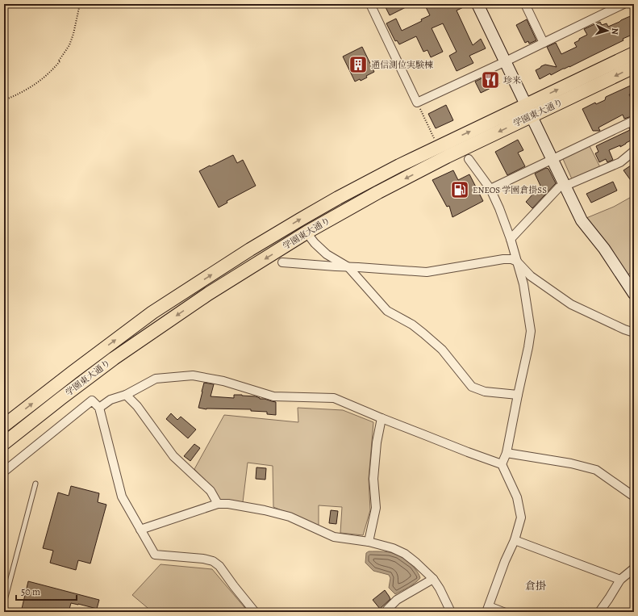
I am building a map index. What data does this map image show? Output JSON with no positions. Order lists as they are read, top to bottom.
{
  "streets": {
    "main road": ["学園東大通り"]
  },
  "districts": ["倉掛"],
  "places": {
    "building": ["通信測位実験棟"],
    "restaurant": ["珍来"],
    "fuel station": ["ENEOS 学園倉掛SS"]
  },
  "scale_bar": "50 m",
  "north": "right"
}
